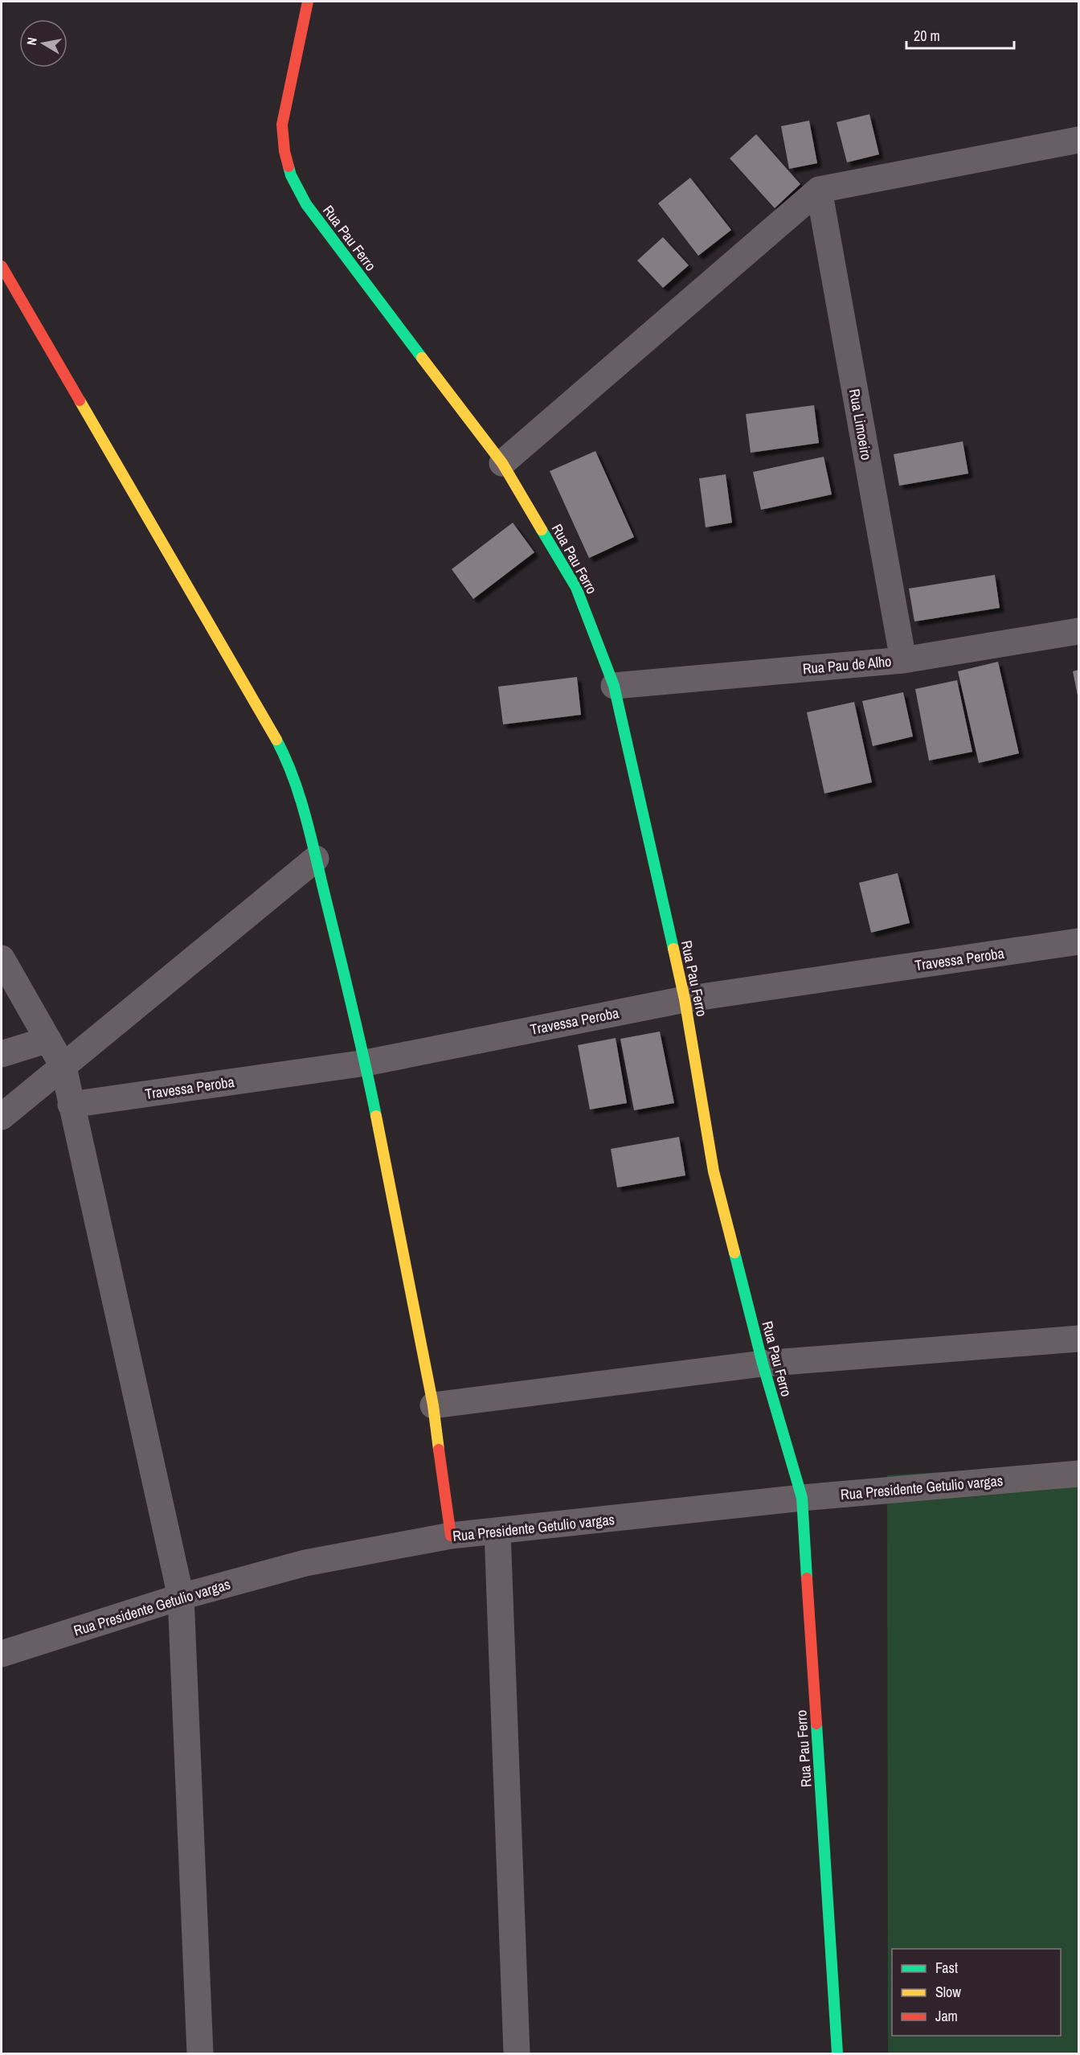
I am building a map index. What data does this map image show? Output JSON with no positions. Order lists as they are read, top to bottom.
{
  "streets": {
    "street": [
      "Rua Pau Ferro",
      "Rua Limoeiro",
      "Rua Pau de Alho",
      "Travessa Peroba",
      "Rua Presidente Getulio vargas"
    ]
  },
  "crossings": [
    ["Rua Pau Ferro", "Rua Pau de Alho"],
    ["Rua Pau Ferro", "Travessa Peroba"],
    ["Rua Pau Ferro", "Rua Presidente Getulio vargas"],
    ["Rua Limoeiro", "Rua Pau de Alho"]
  ],
  "legend": ["Fast", "Slow", "Jam"],
  "scale_bar": "20 m",
  "north": "left"
}
